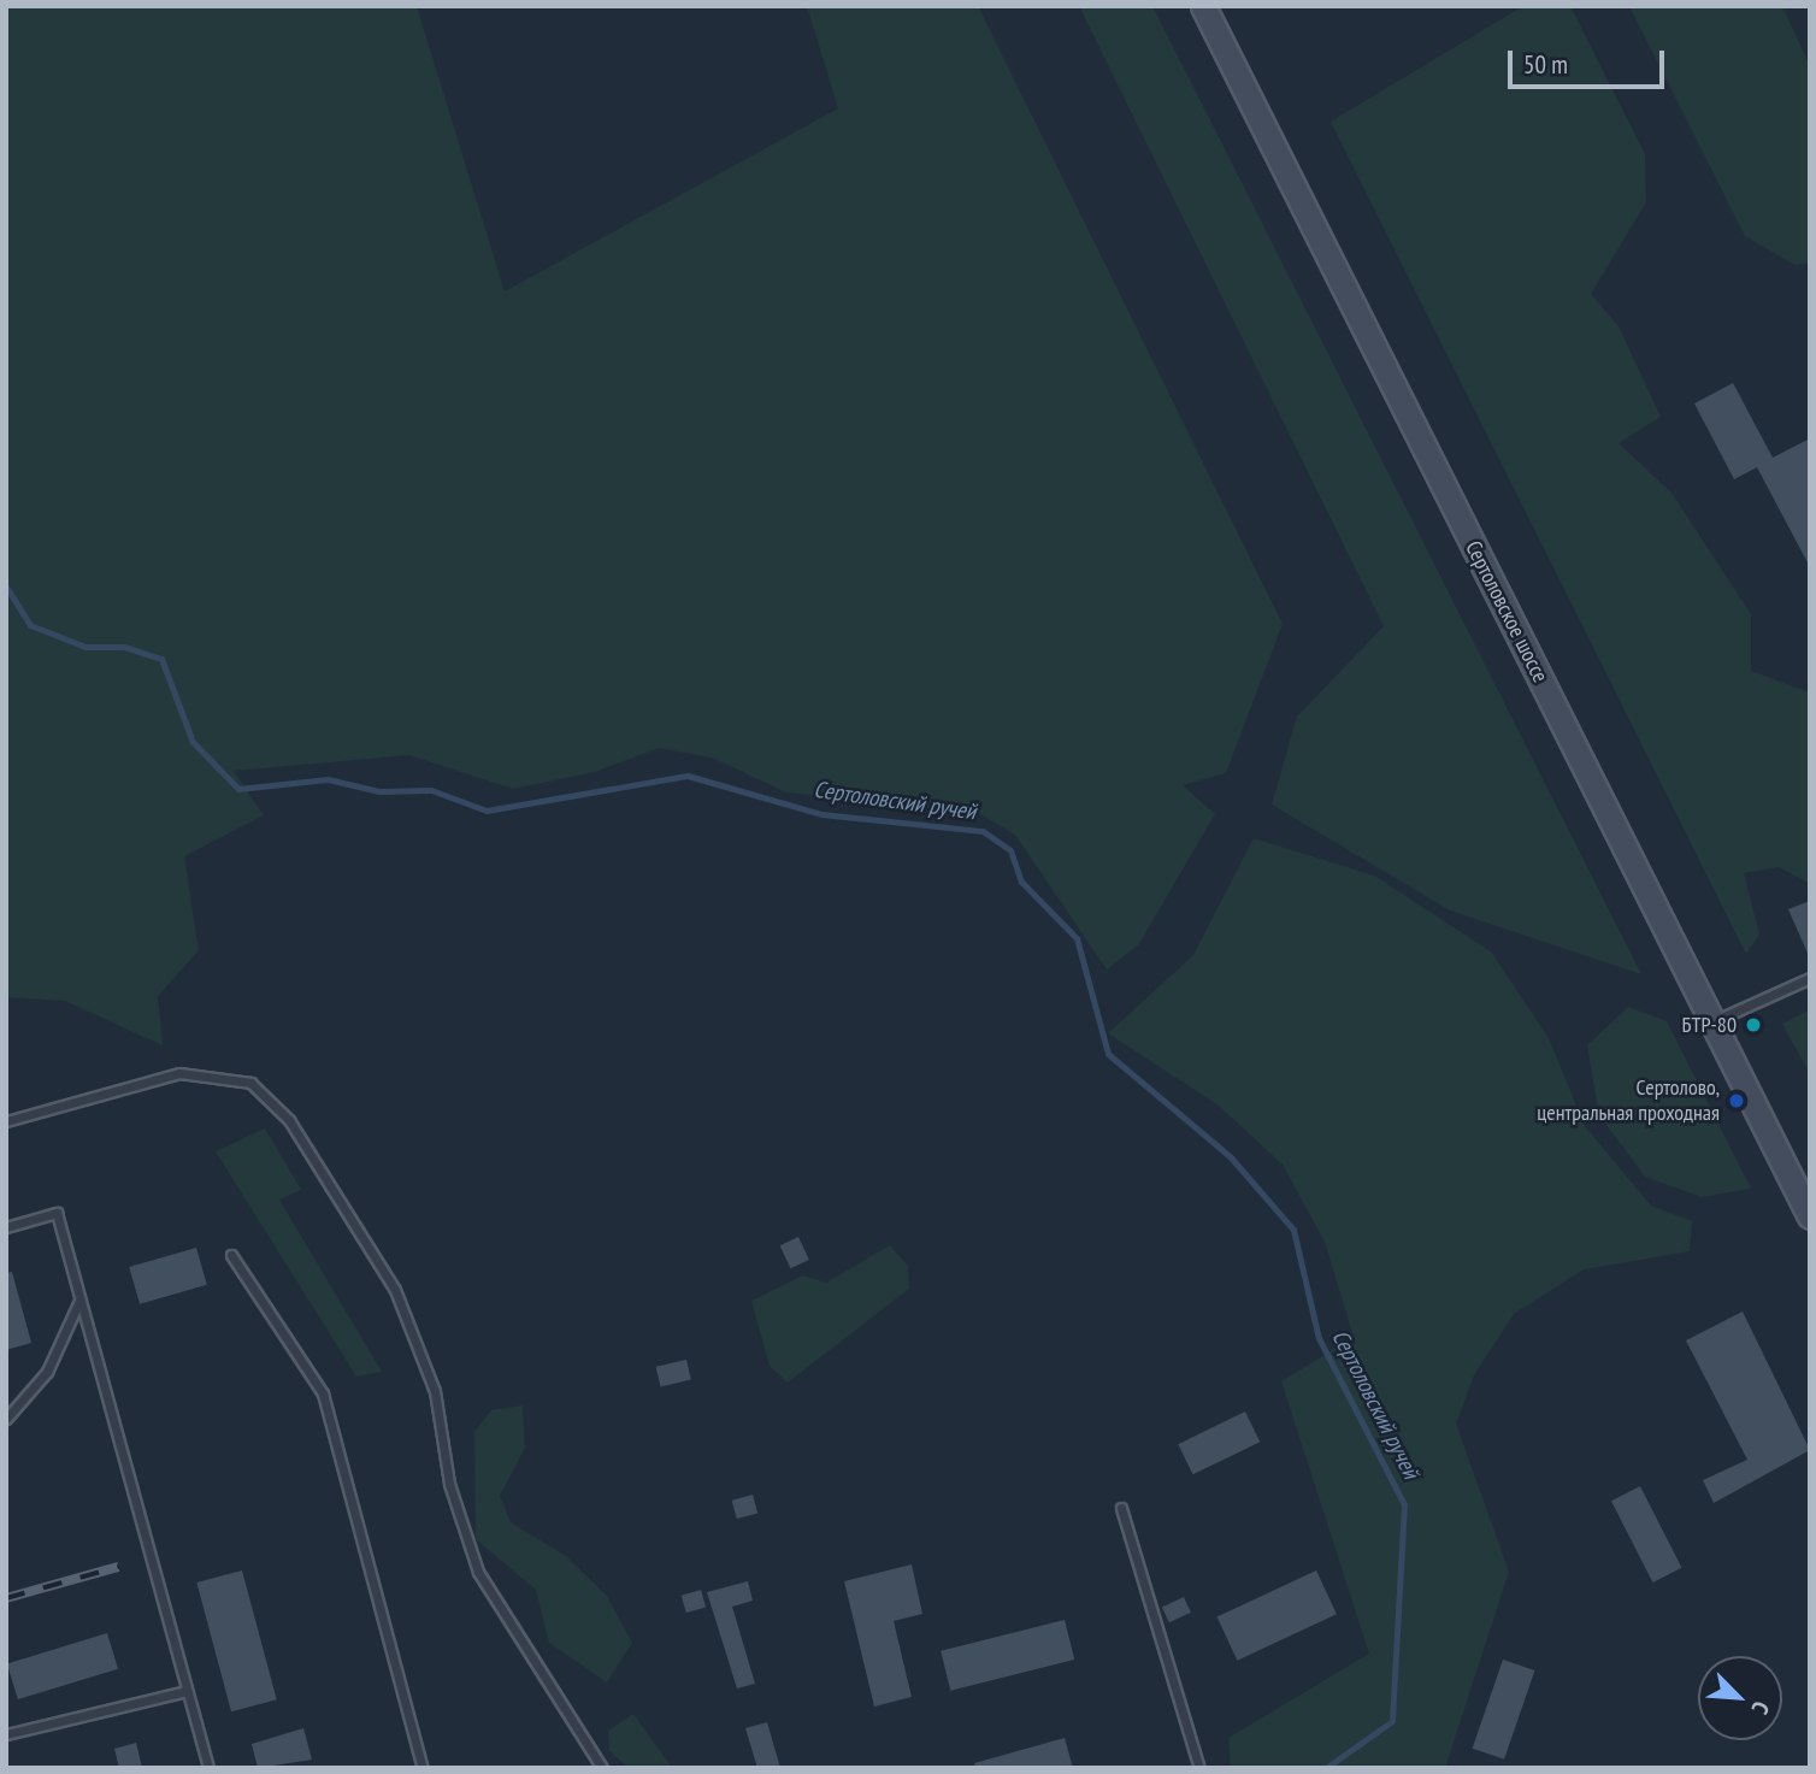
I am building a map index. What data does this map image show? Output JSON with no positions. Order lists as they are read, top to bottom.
{
  "streets": {
    "main road": ["Сертоловское шоссе"]
  },
  "water": ["Сертоловский ручей"],
  "places": ["БТР-80", "Сертолово, центральная проходная"],
  "scale_bar": "50 m",
  "north": "bottom right"
}
